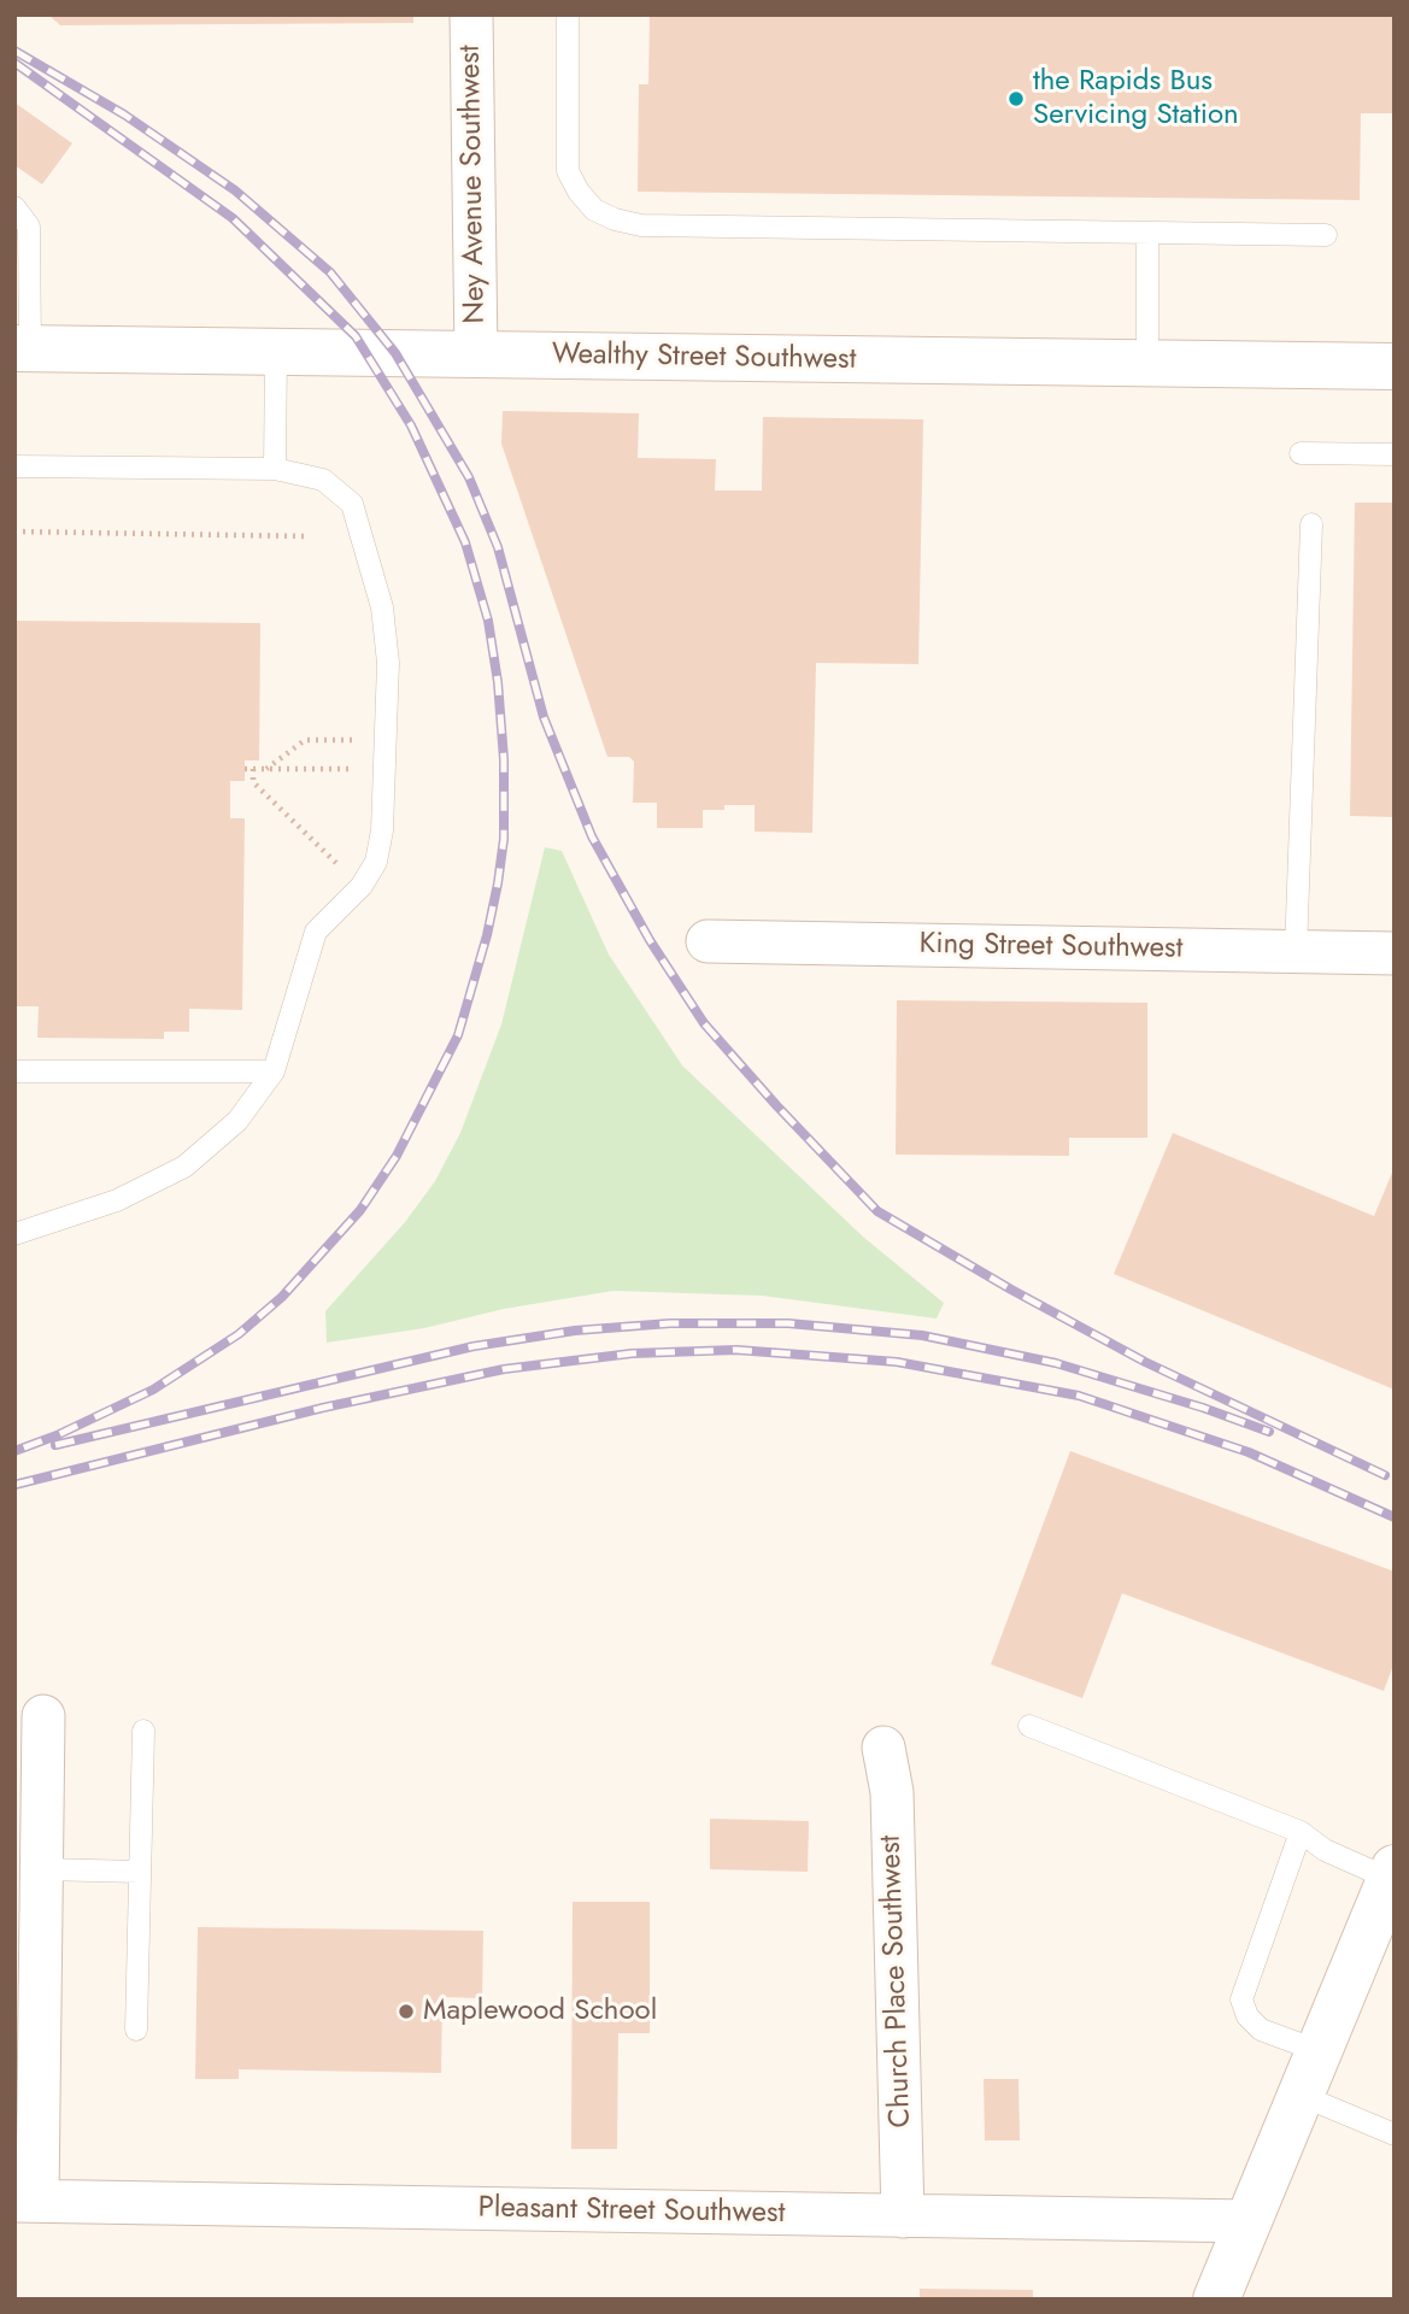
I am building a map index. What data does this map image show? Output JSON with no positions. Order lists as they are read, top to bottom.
{
  "streets": {
    "main road": ["Wealthy Street Southwest"],
    "street": [
      "Ney Avenue Southwest",
      "King Street Southwest",
      "Church Place Southwest",
      "Pleasant Street Southwest"
    ]
  },
  "crossings": [
    ["Ney Avenue Southwest", "Wealthy Street Southwest"],
    ["Church Place Southwest", "Pleasant Street Southwest"]
  ],
  "places": ["the Rapids Bus Servicing Station", "Maplewood School"]
}
